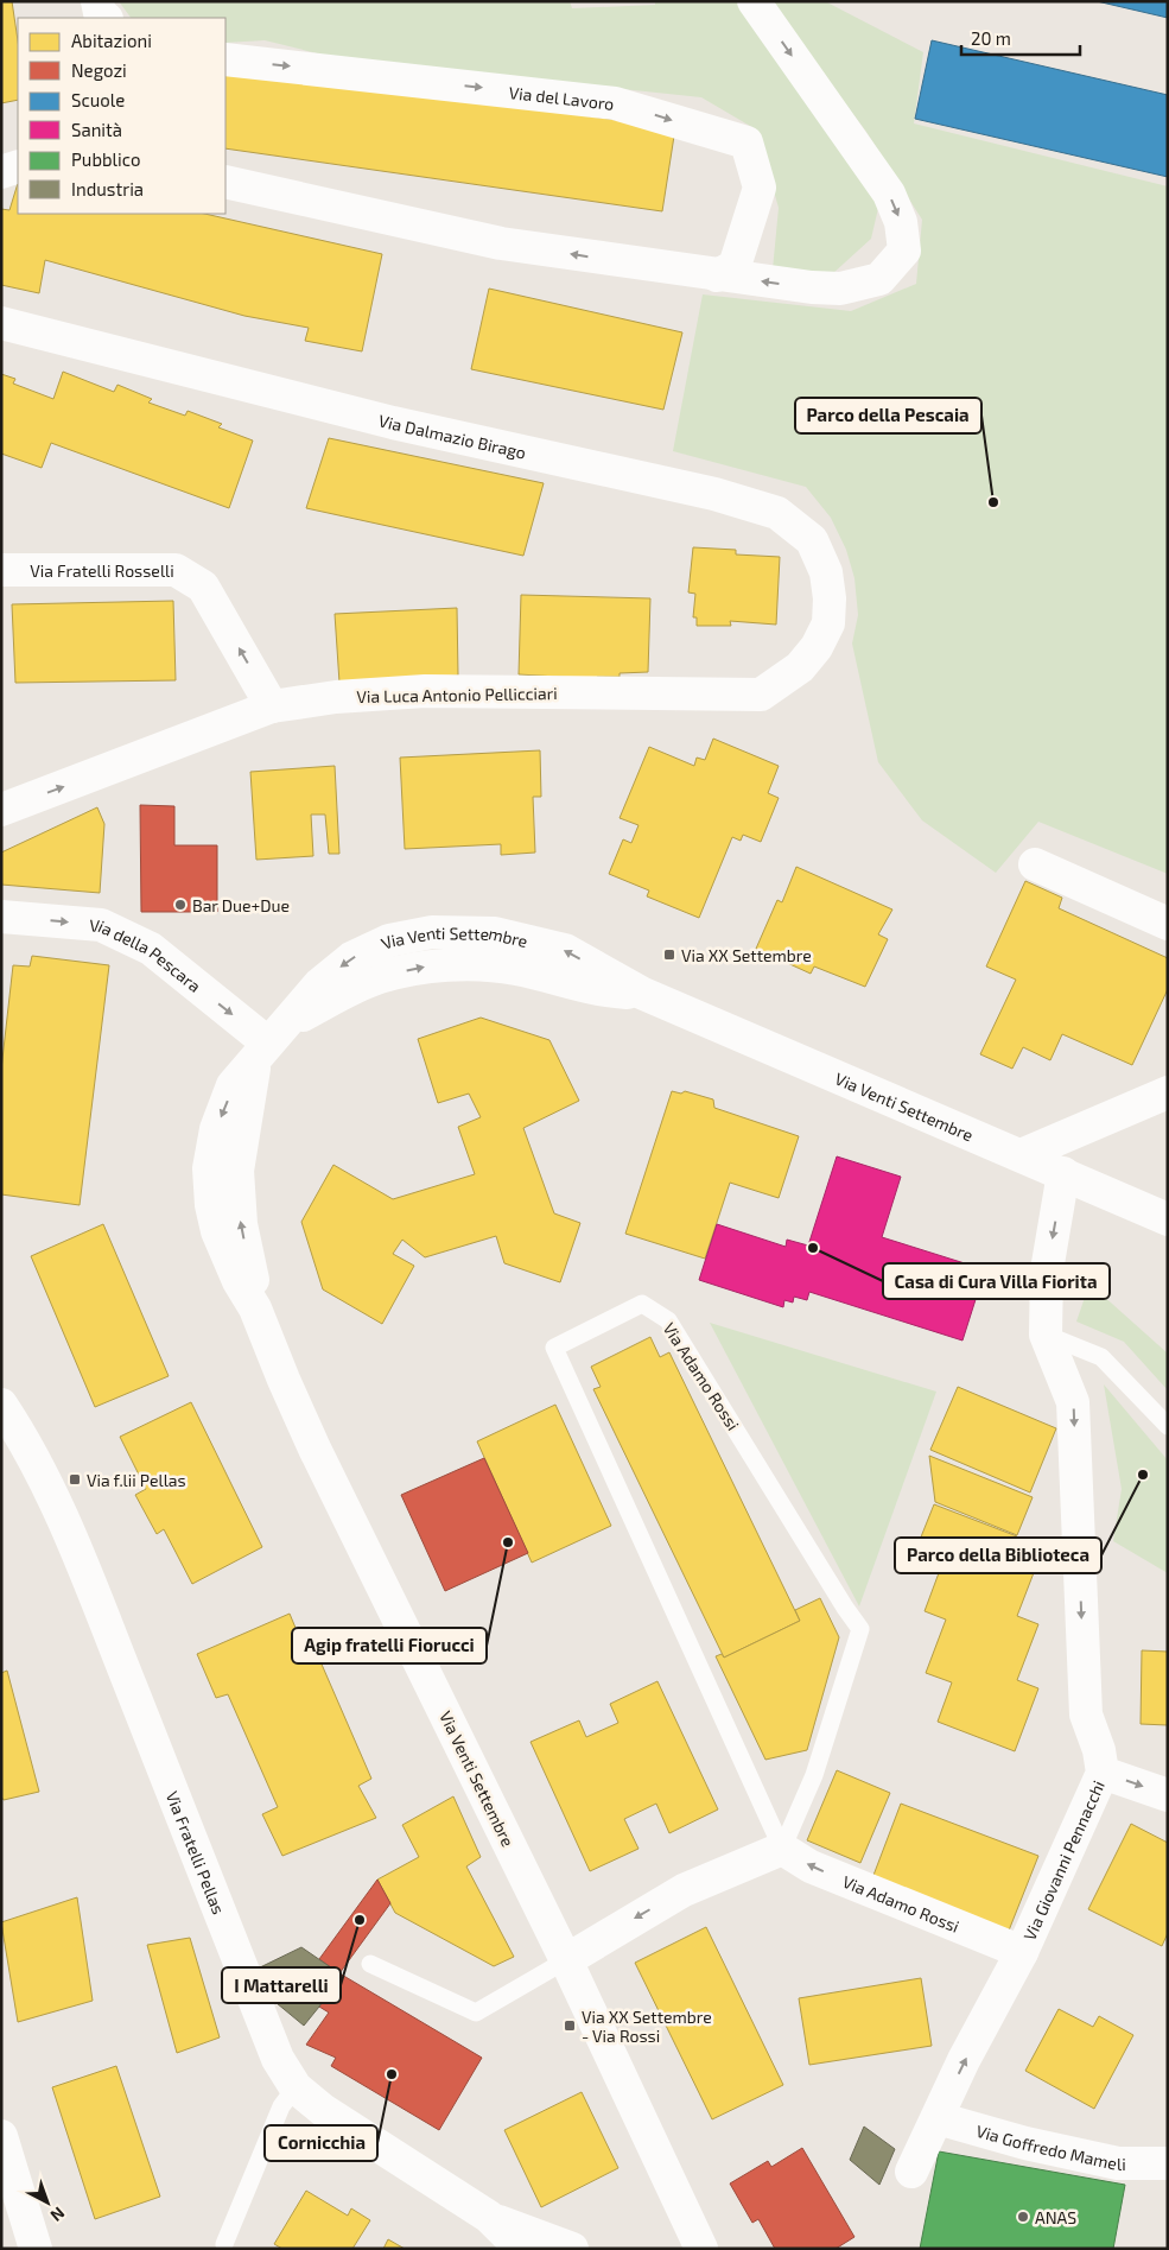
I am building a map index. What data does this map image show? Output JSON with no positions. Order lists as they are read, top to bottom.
{
  "streets": {
    "street": [
      "Via del Lavoro",
      "Via Dalmazio Birago",
      "Via Fratelli Rosselli",
      "Via Luca Antonio Pellicciari",
      "Via Venti Settembre",
      "Via della Pescara",
      "Via Adamo Rossi",
      "Via Fratelli Pellas",
      "Via Giovanni Pennacchi",
      "Via Goffredo Mameli"
    ]
  },
  "crossings": [
    ["Via Dalmazio Birago", "Via Luca Antonio Pellicciari"],
    ["Via Fratelli Rosselli", "Via Luca Antonio Pellicciari"],
    ["Via Venti Settembre", "Via della Pescara"],
    ["Via Venti Settembre", "Via Giovanni Pennacchi"],
    ["Via Adamo Rossi", "Via Giovanni Pennacchi"],
    ["Via Giovanni Pennacchi", "Via Goffredo Mameli"]
  ],
  "one_way": ["Via Fratelli Rosselli", "Via della Pescara"],
  "places": {
    "other": [
      "Parco della Pescaia",
      "Bar Due+Due",
      "Casa di Cura Villa Fiorita",
      "Parco della Biblioteca",
      "Agip fratelli Fiorucci",
      "I Mattarelli",
      "Cornicchia",
      "ANAS"
    ],
    "transit": ["Via XX Settembre", "Via f.lii Pellas", "Via XX Settembre - Via Rossi"]
  },
  "legend": [
    "Abitazioni",
    "Negozi",
    "Scuole",
    "Sanità",
    "Pubblico",
    "Industria"
  ],
  "scale_bar": "20 m",
  "north": "bottom right"
}
